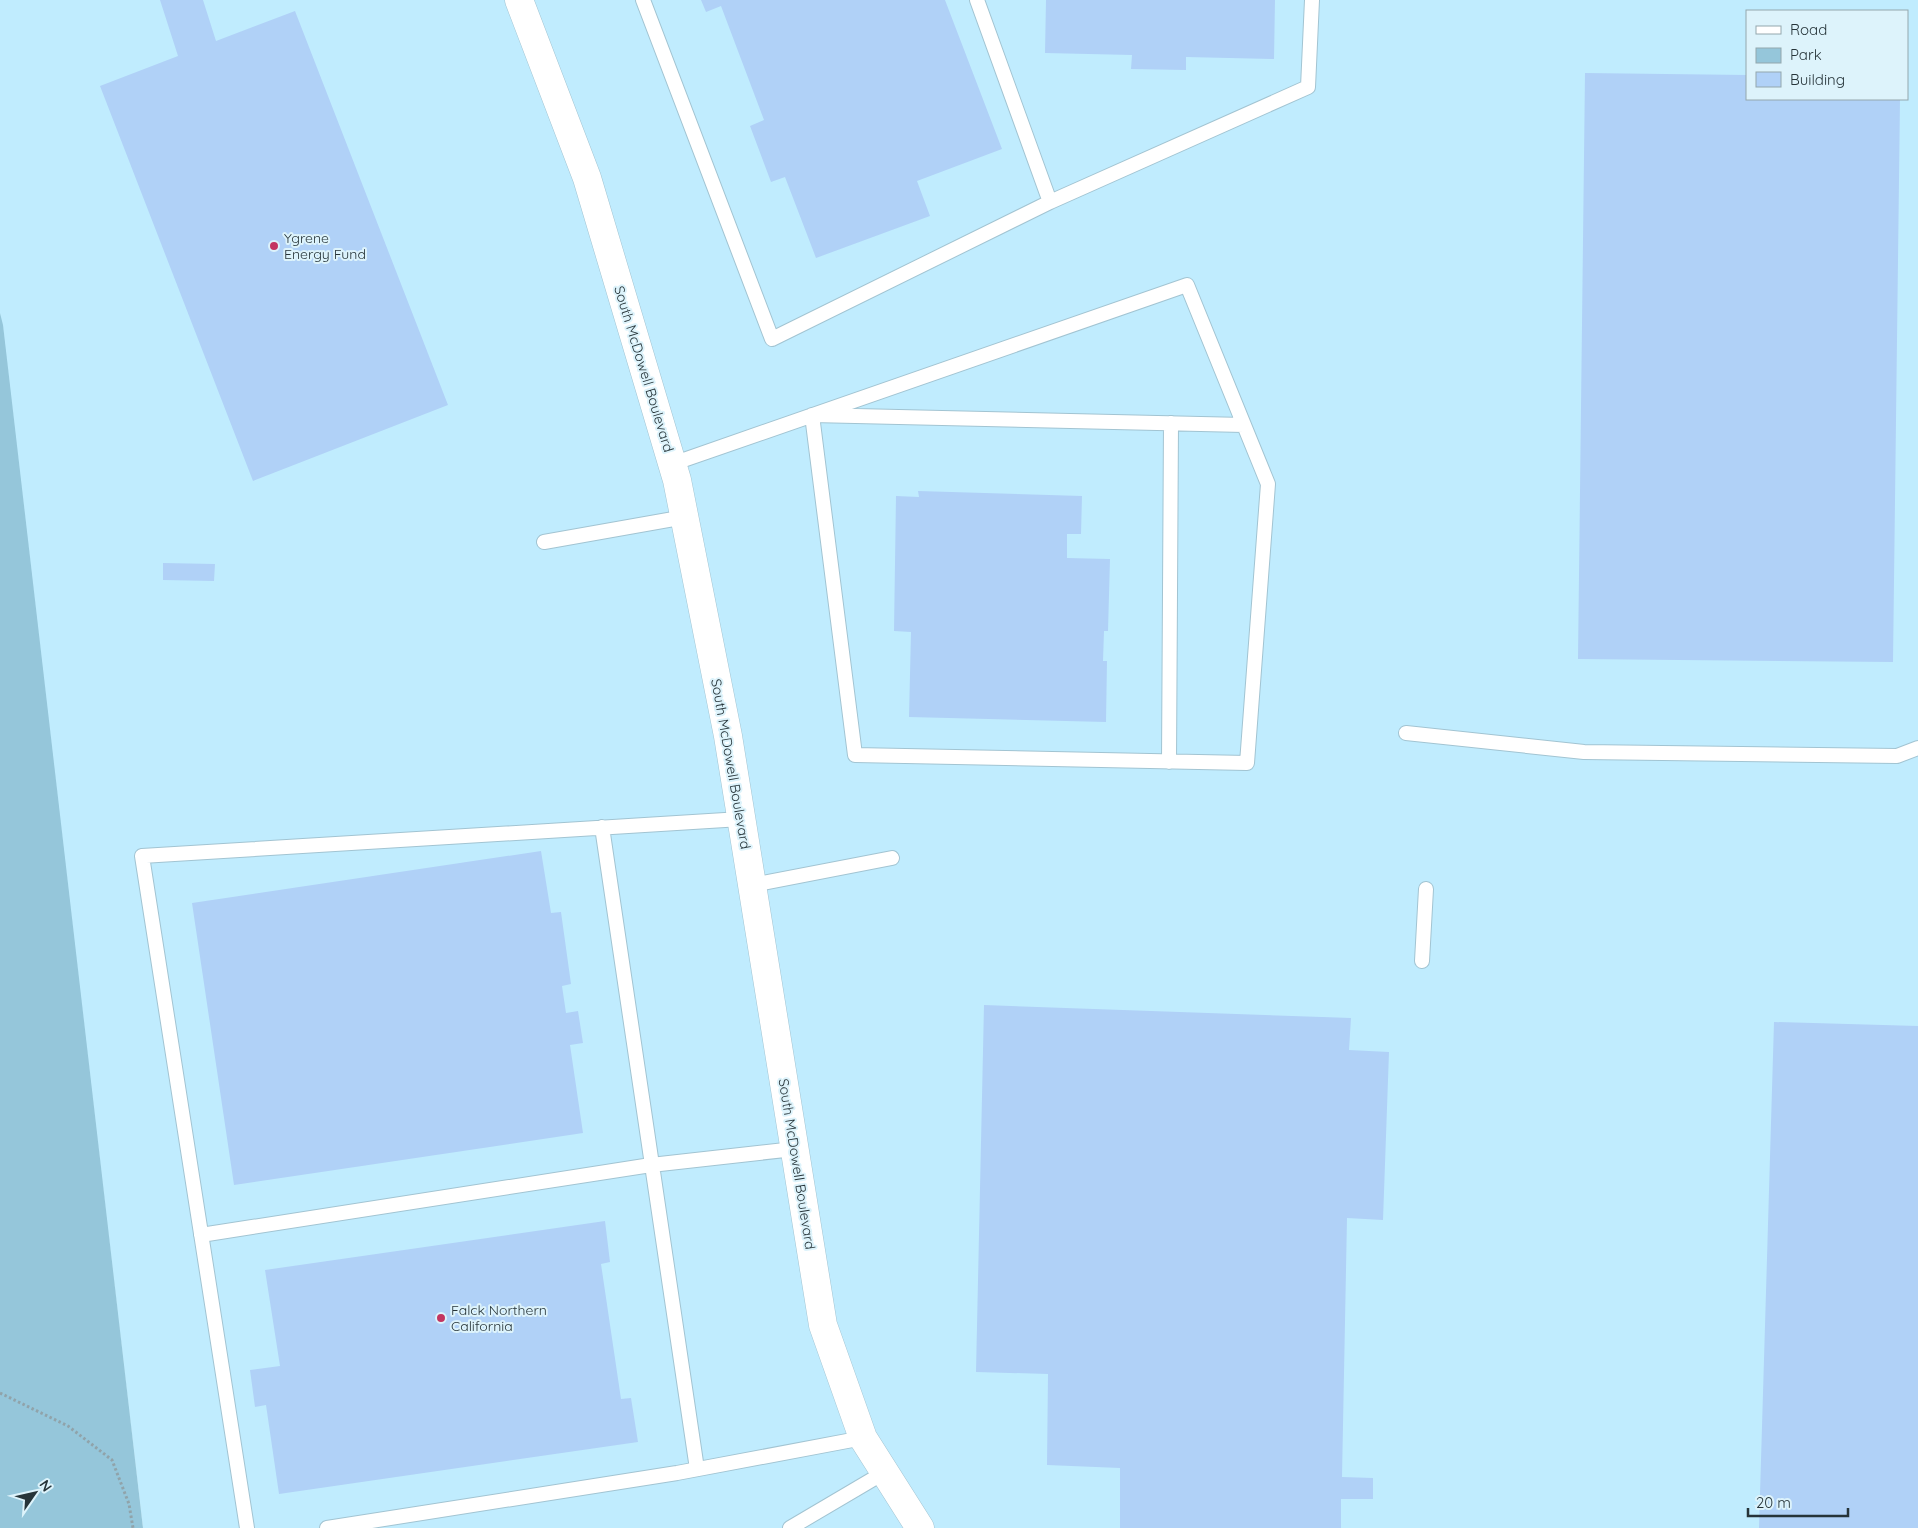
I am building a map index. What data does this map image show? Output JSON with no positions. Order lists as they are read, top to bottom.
{
  "streets": {
    "street": ["South McDowell Boulevard"]
  },
  "places": ["Ygrene Energy Fund", "Falck Northern California"],
  "legend": ["Road", "Park", "Building"],
  "scale_bar": "20 m",
  "north": "top right"
}
